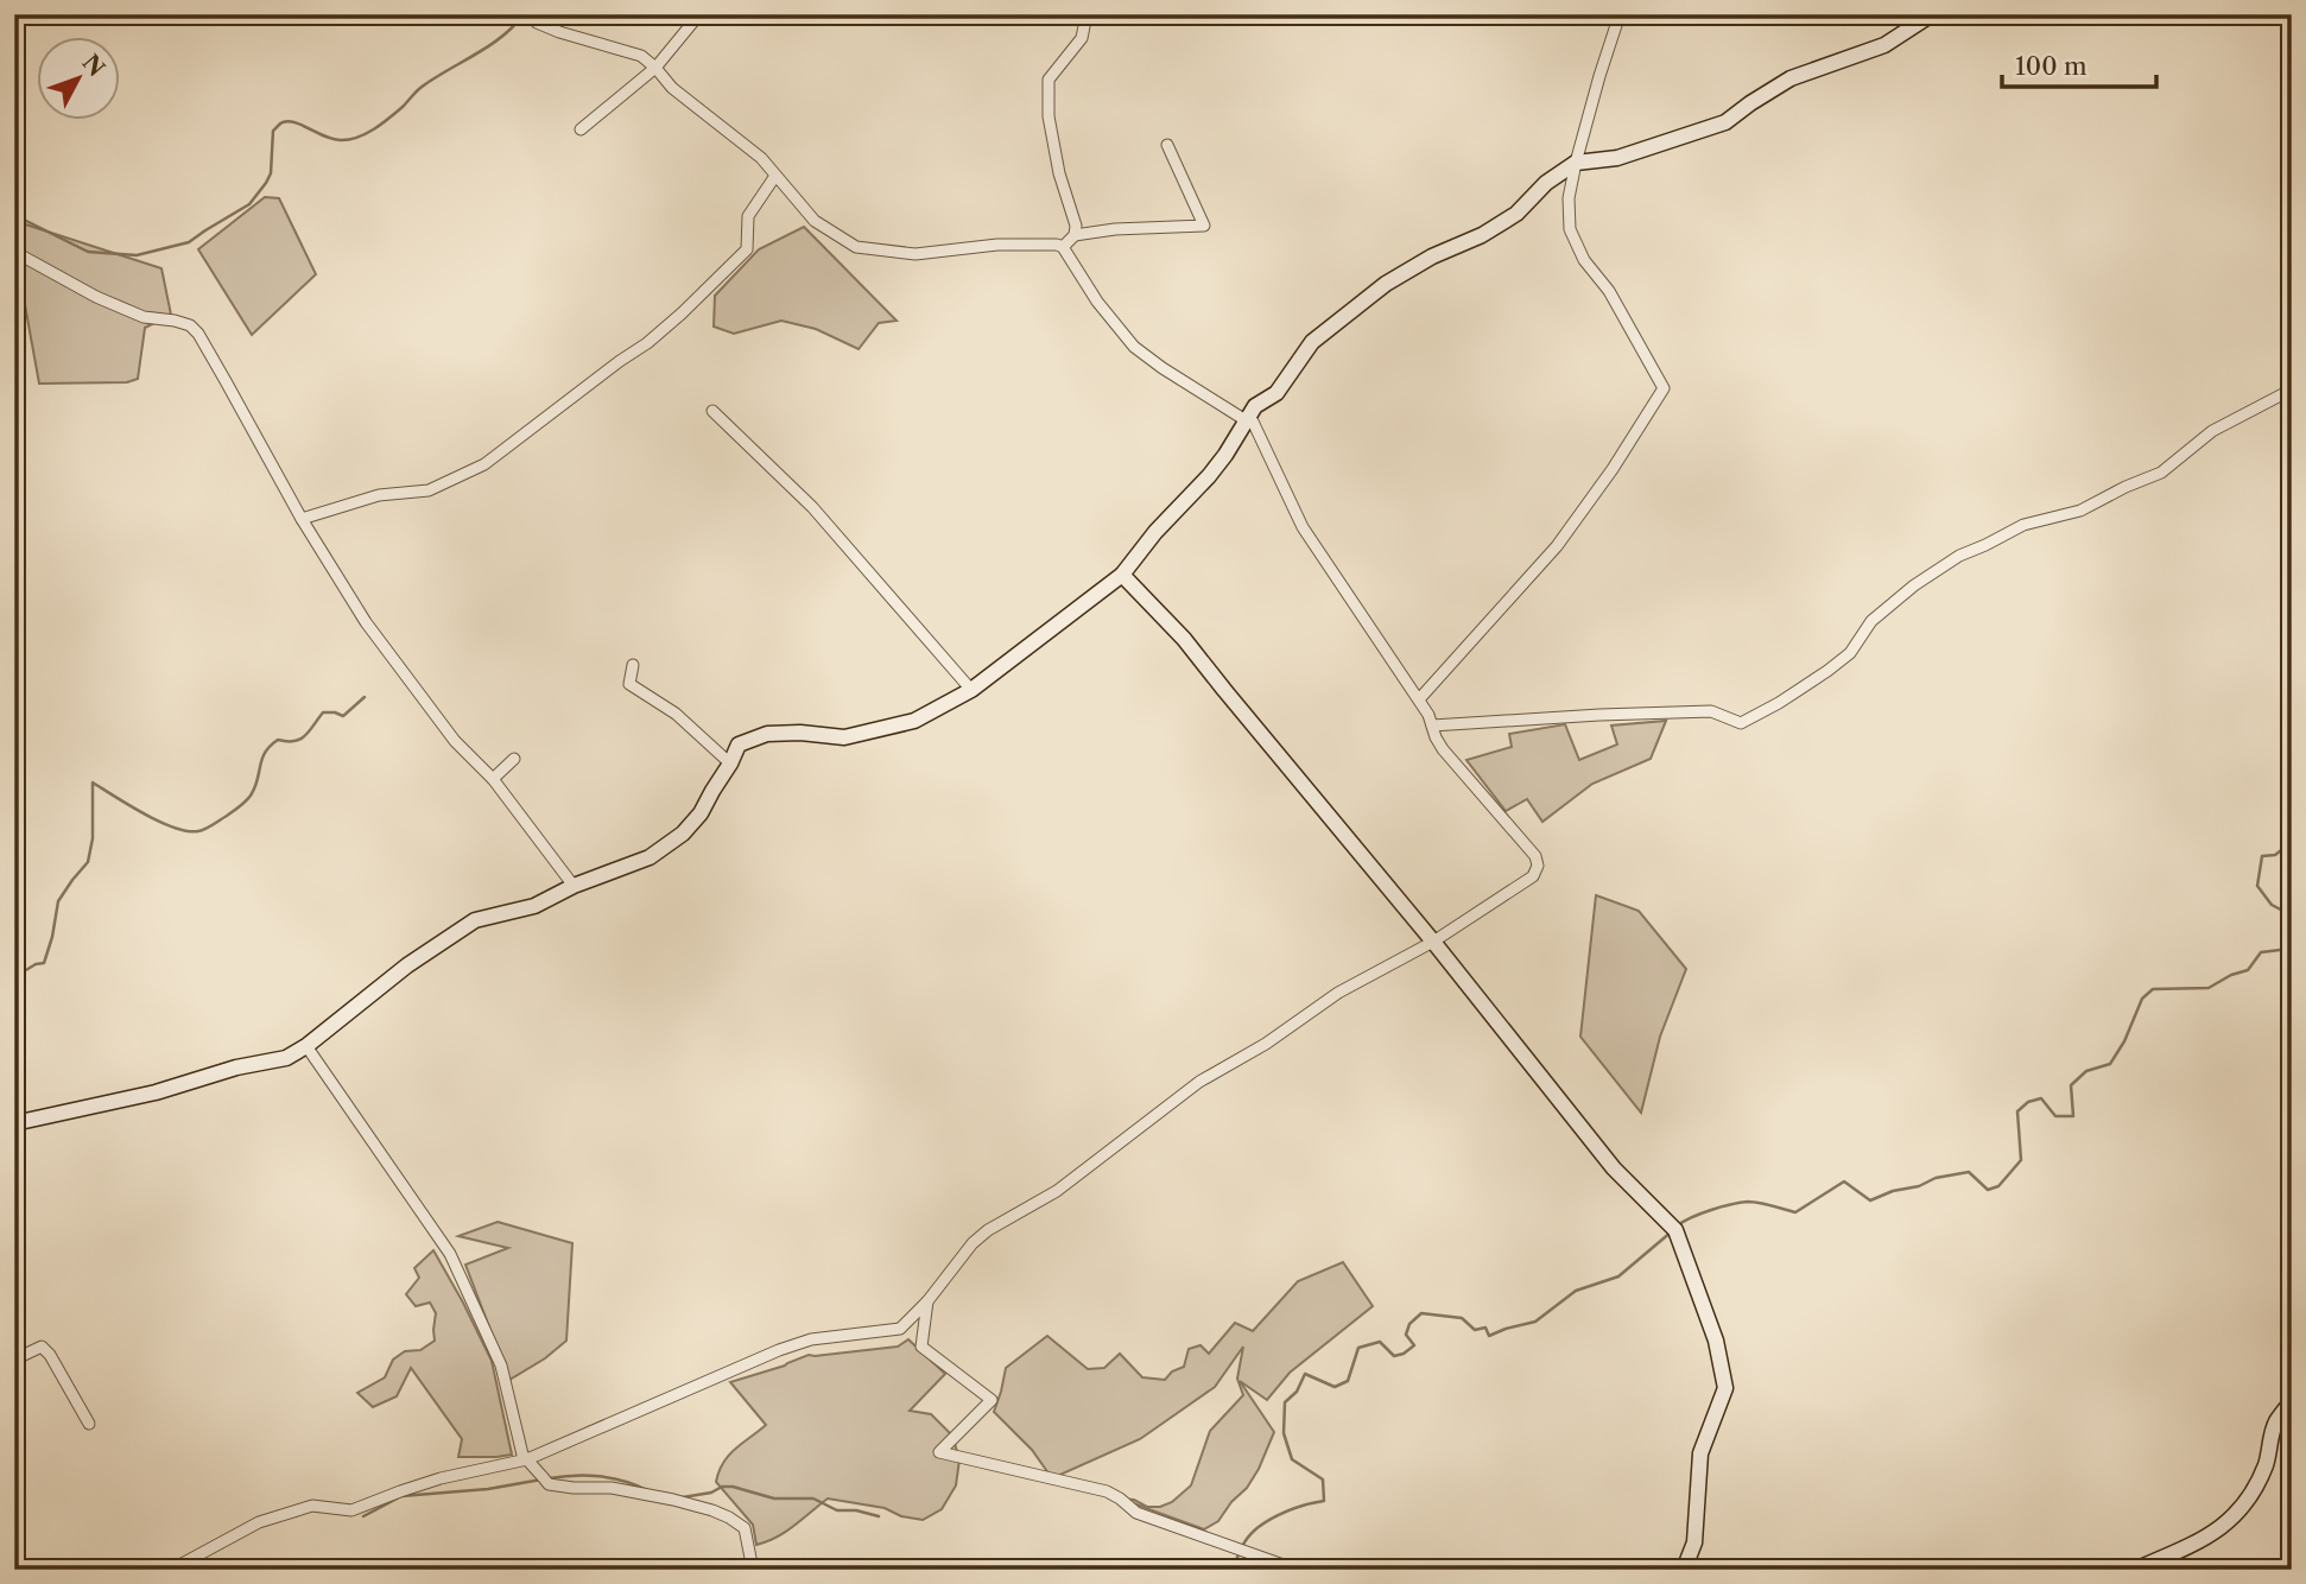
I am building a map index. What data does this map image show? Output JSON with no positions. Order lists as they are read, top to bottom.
{
  "scale_bar": "100 m",
  "north": "top right"
}
